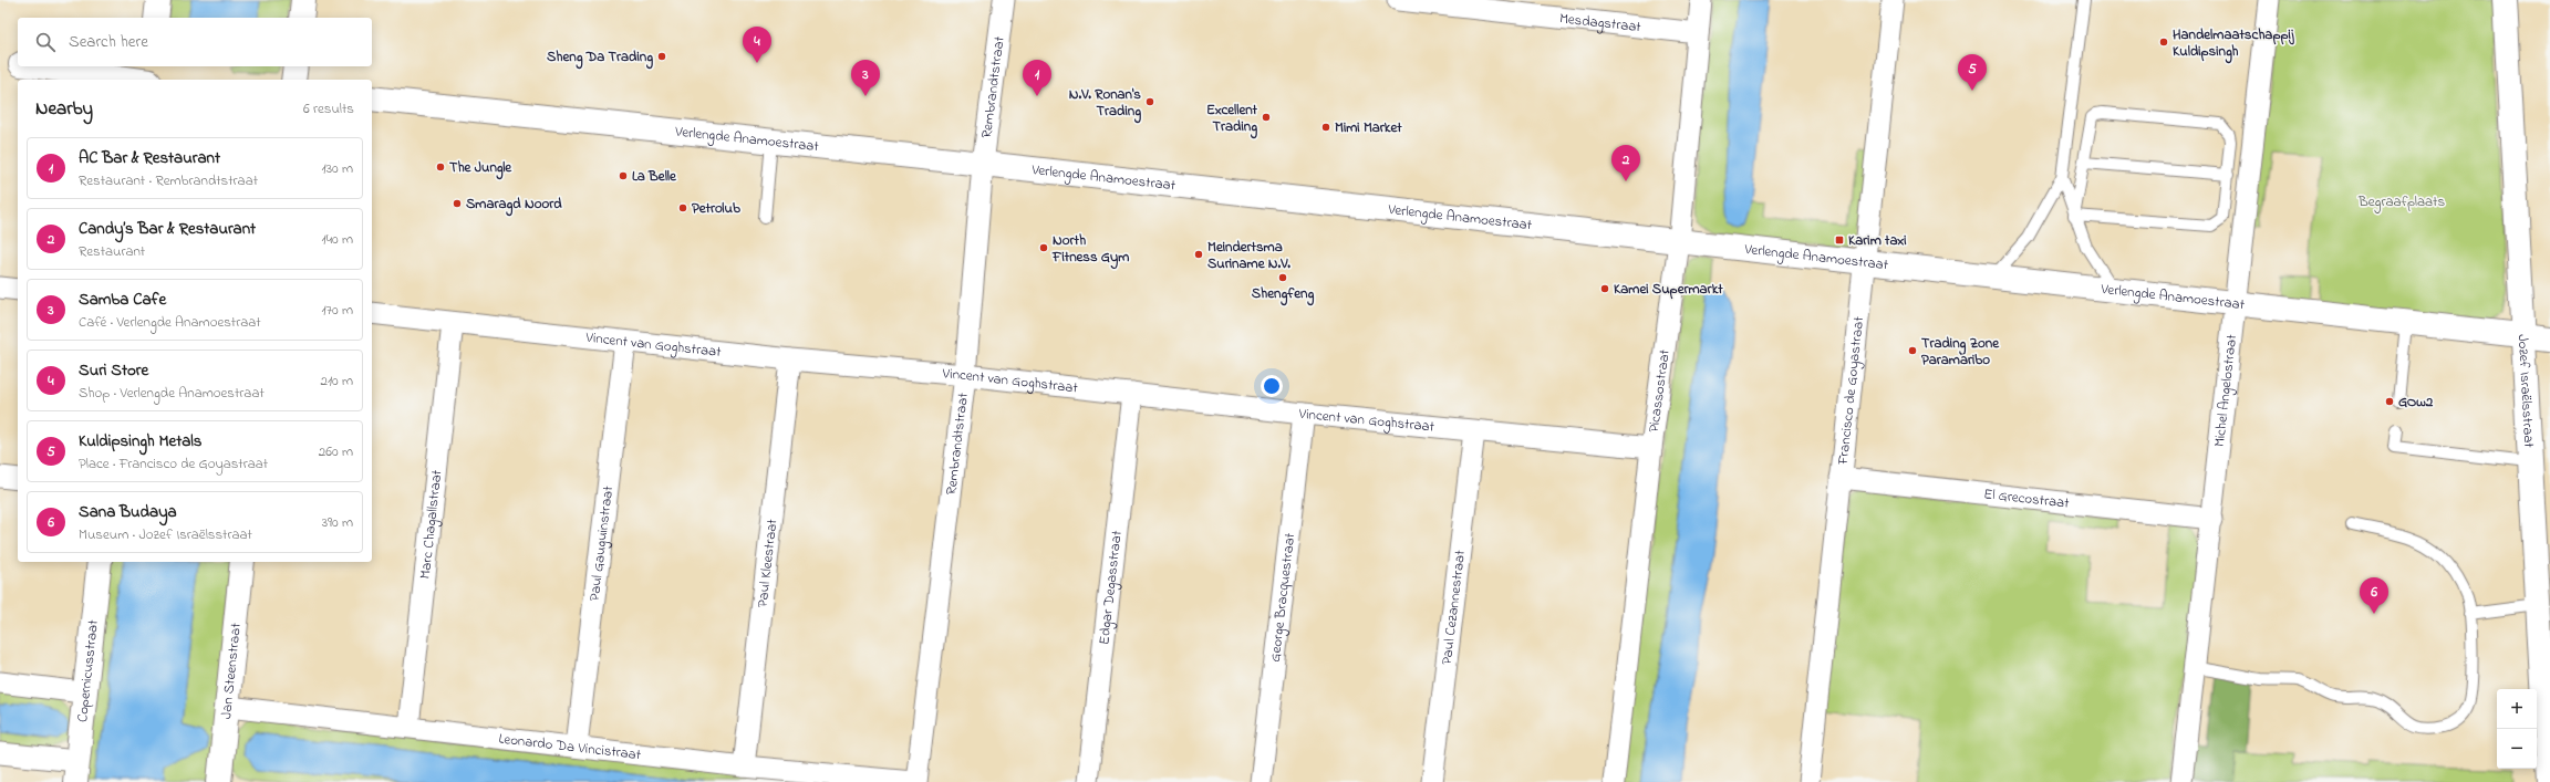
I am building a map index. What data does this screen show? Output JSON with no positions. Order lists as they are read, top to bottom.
{
  "streets": {
    "street": [
      "Mesdagstraat",
      "Rembrandtstraat",
      "Verlengde Anamoestraat",
      "Vincent van Goghstraat",
      "Francisco de Goyastraat",
      "Picassostraat",
      "Michel Angelostraat",
      "Jozef Israëlsstraat",
      "El Grecostraat",
      "Marc Chagallstraat",
      "Paul Gauguinstraat",
      "Paul Kleestraat",
      "Edgar Degasstraat",
      "George Bracquestraat",
      "Paul Cezannestraat",
      "Copernicusstraat",
      "Jan Steenstraat",
      "Leonardo Da Vincistraat"
    ]
  },
  "crossings": [
    ["Mesdagstraat", "Picassostraat"],
    ["Rembrandtstraat", "Verlengde Anamoestraat"],
    ["Rembrandtstraat", "Vincent van Goghstraat"],
    ["Rembrandtstraat", "Leonardo Da Vincistraat"],
    ["Verlengde Anamoestraat", "Francisco de Goyastraat"],
    ["Verlengde Anamoestraat", "Picassostraat"],
    ["Verlengde Anamoestraat", "Michel Angelostraat"],
    ["Verlengde Anamoestraat", "Jozef Israëlsstraat"],
    ["Vincent van Goghstraat", "Picassostraat"],
    ["Vincent van Goghstraat", "Marc Chagallstraat"],
    ["Vincent van Goghstraat", "Paul Gauguinstraat"],
    ["Vincent van Goghstraat", "Paul Kleestraat"],
    ["Vincent van Goghstraat", "Edgar Degasstraat"],
    ["Vincent van Goghstraat", "George Bracquestraat"],
    ["Vincent van Goghstraat", "Paul Cezannestraat"],
    ["Francisco de Goyastraat", "El Grecostraat"],
    ["Michel Angelostraat", "El Grecostraat"],
    ["Marc Chagallstraat", "Leonardo Da Vincistraat"],
    ["Paul Gauguinstraat", "Leonardo Da Vincistraat"],
    ["Paul Kleestraat", "Leonardo Da Vincistraat"],
    ["Jan Steenstraat", "Leonardo Da Vincistraat"]
  ],
  "parks": ["Begraafplaats"],
  "places": {
    "other": [
      "Handelmaatschappij Kuldipsingh",
      "Sheng Da Trading",
      "N.V. Ronan's Trading",
      "Excellent Trading",
      "Mimi Market",
      "The Jungle",
      "La Belle",
      "Smaragd Noord",
      "Petrolub",
      "North Fitness Gym",
      "Meindertsma Suriname N.V.",
      "Shengfeng",
      "Kamei Supermarkt",
      "Trading Zone Paramaribo",
      "GOw2"
    ],
    "transit": ["Karim taxi"]
  },
  "page": {
    "search": "Search here",
    "pins": [
      "4",
      "5",
      "1",
      "3",
      "2",
      "6"
    ],
    "heading": ["Nearby", "6 results"],
    "list": [
      {
        "mark": "1",
        "name": "AC Bar & Restaurant",
        "note": "Restaurant · Rembrandtstraat",
        "value": "130 m"
      },
      {
        "mark": "2",
        "name": "Candy’s Bar & Restaurant",
        "note": "Restaurant",
        "value": "140 m"
      },
      {
        "mark": "3",
        "name": "Samba Cafe",
        "note": "Café · Verlengde Anamoestraat",
        "value": "170 m"
      },
      {
        "mark": "4",
        "name": "Suri Store",
        "note": "Shop · Verlengde Anamoestraat",
        "value": "210 m"
      },
      {
        "mark": "5",
        "name": "Kuldipsingh Metals",
        "note": "Place · Francisco de Goyastraat",
        "value": "260 m"
      },
      {
        "mark": "6",
        "name": "Sana Budaya",
        "note": "Museum · Jozef Israëlsstraat",
        "value": "390 m"
      }
    ],
    "map_buttons": ["+", "−"]
  }
}
